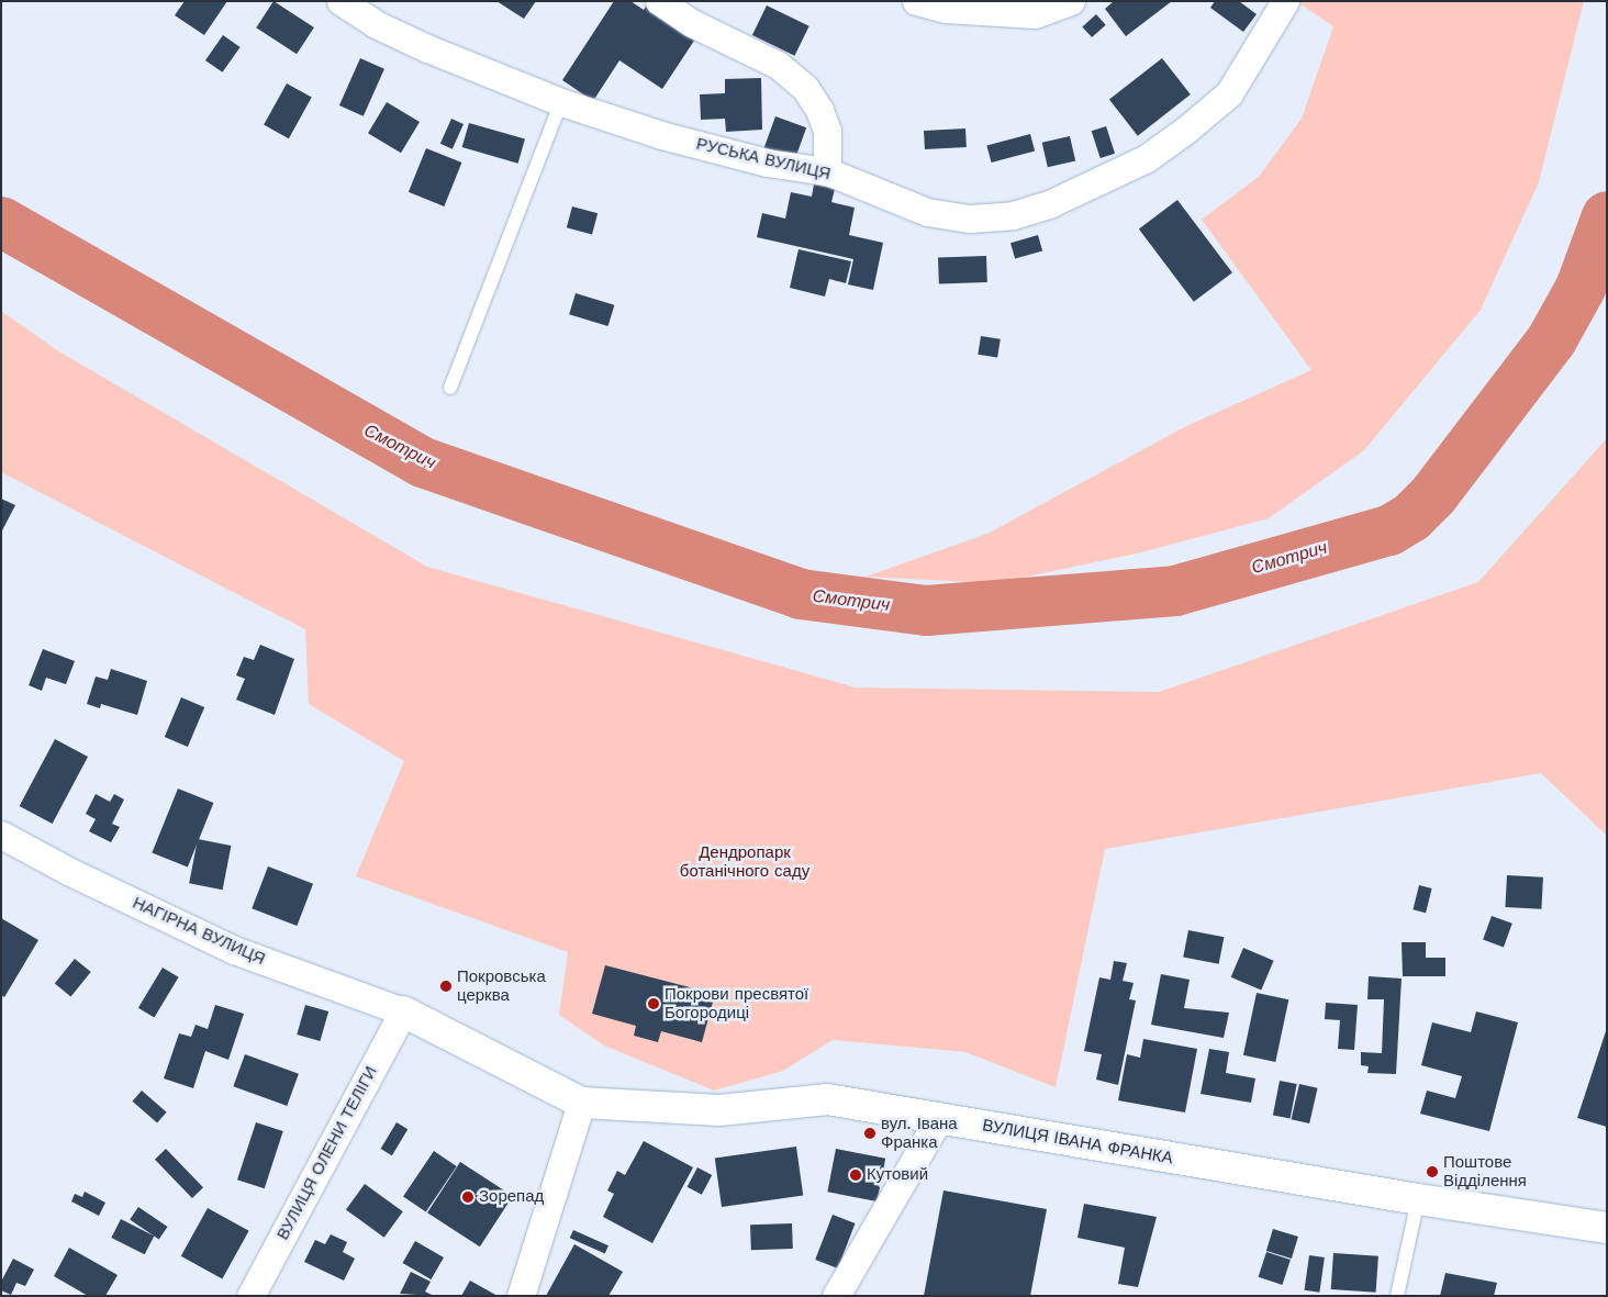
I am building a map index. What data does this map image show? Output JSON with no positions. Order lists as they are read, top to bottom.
{
  "streets": {
    "street": [
      "РУСЬКА ВУЛИЦЯ",
      "НАГІРНА ВУЛИЦЯ",
      "ВУЛИЦЯ ІВАНА ФРАНКА",
      "ВУЛИЦЯ ОЛЕНИ ТЕЛІГИ"
    ]
  },
  "crossings": [
    ["НАГІРНА ВУЛИЦЯ", "ВУЛИЦЯ ІВАНА ФРАНКА"],
    ["НАГІРНА ВУЛИЦЯ", "ВУЛИЦЯ ОЛЕНИ ТЕЛІГИ"],
    ["ВУЛИЦЯ ІВАНА ФРАНКА", "ВУЛИЦЯ ОЛЕНИ ТЕЛІГИ"]
  ],
  "water": ["Смотрич"],
  "parks": ["Дендропарк ботанічного саду"],
  "places": [
    "Покровська церква",
    "Покрови пресвятої Богородиці",
    "вул. Івана Франка",
    "Поштове Відділення",
    "Кутовий",
    "Зорепад"
  ]
}
